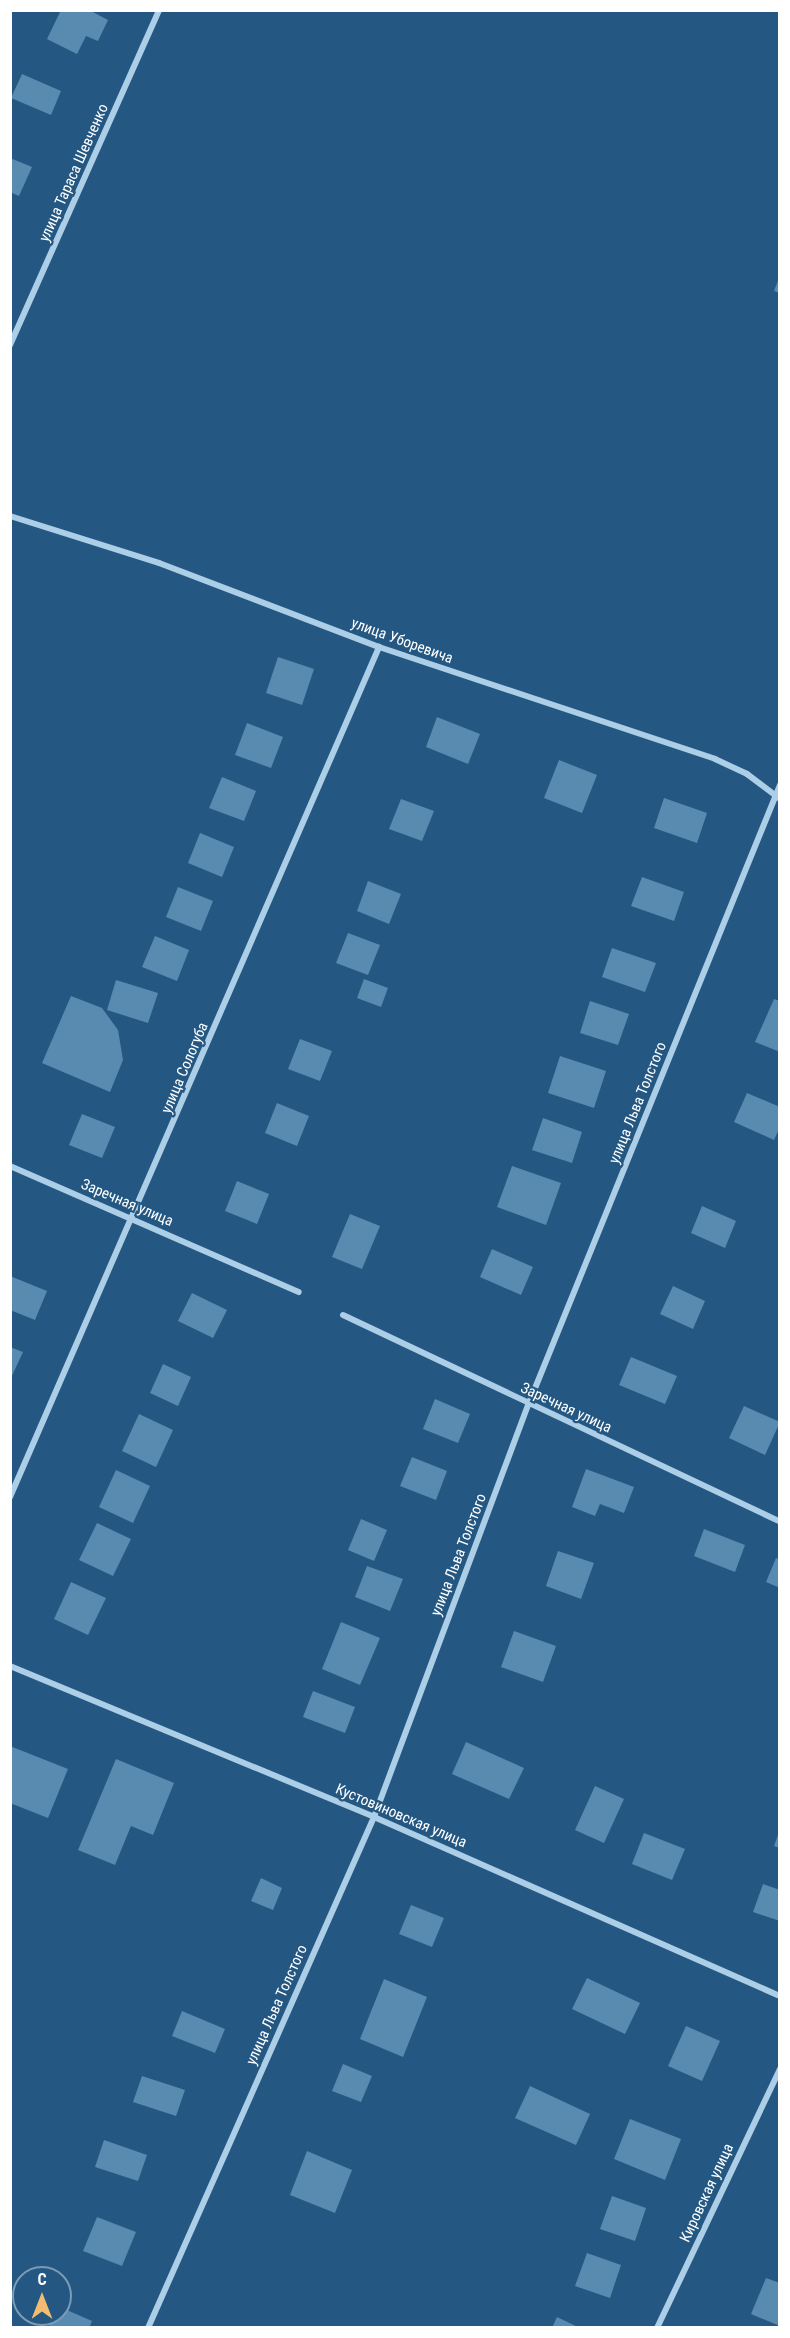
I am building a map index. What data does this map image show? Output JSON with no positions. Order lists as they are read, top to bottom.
{
  "streets": {
    "street": [
      "улица Тараса Шевченко",
      "улица Уборевича",
      "улица Сологуба",
      "улица Льва Толстого",
      "Заречная улица",
      "Кустовиновская улица",
      "Кировская улица"
    ]
  },
  "crossings": [
    ["улица Уборевича", "улица Сологуба"],
    ["улица Уборевича", "улица Льва Толстого"],
    ["улица Сологуба", "Заречная улица"],
    ["улица Льва Толстого", "Заречная улица"],
    ["улица Льва Толстого", "Кустовиновская улица"]
  ],
  "north": "top"
}
